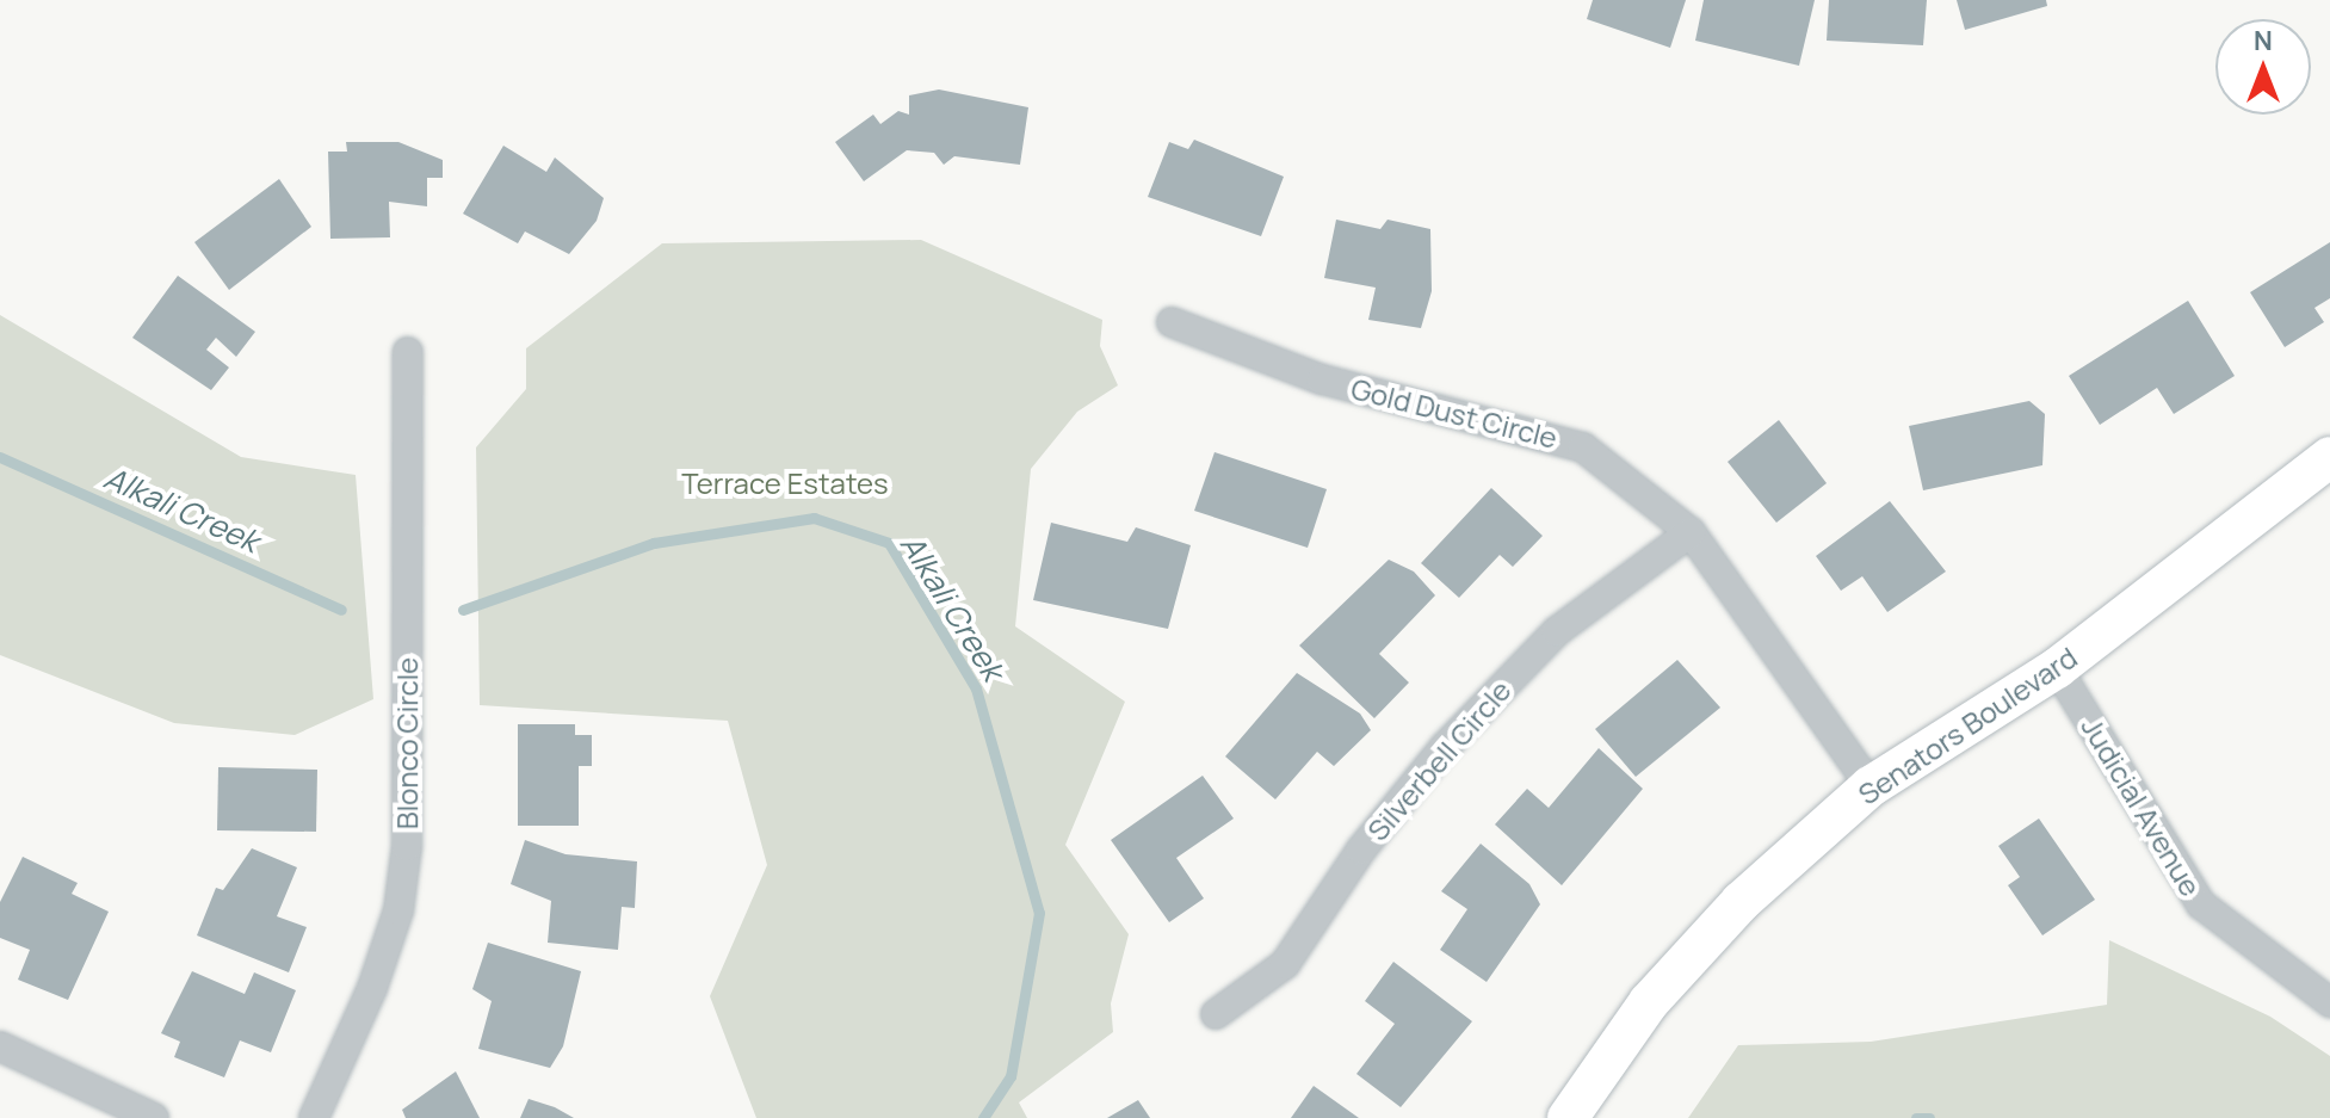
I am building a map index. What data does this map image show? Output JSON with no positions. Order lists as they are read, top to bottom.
{
  "streets": {
    "street": [
      "Gold Dust Circle",
      "Senators Boulevard",
      "Blonco Circle",
      "Silverbell Circle",
      "Judicial Avenue"
    ]
  },
  "crossings": [
    ["Gold Dust Circle", "Senators Boulevard"],
    ["Gold Dust Circle", "Silverbell Circle"],
    ["Senators Boulevard", "Judicial Avenue"]
  ],
  "water": ["Alkali Creek"],
  "parks": ["Terrace Estates"],
  "north": "top"
}
